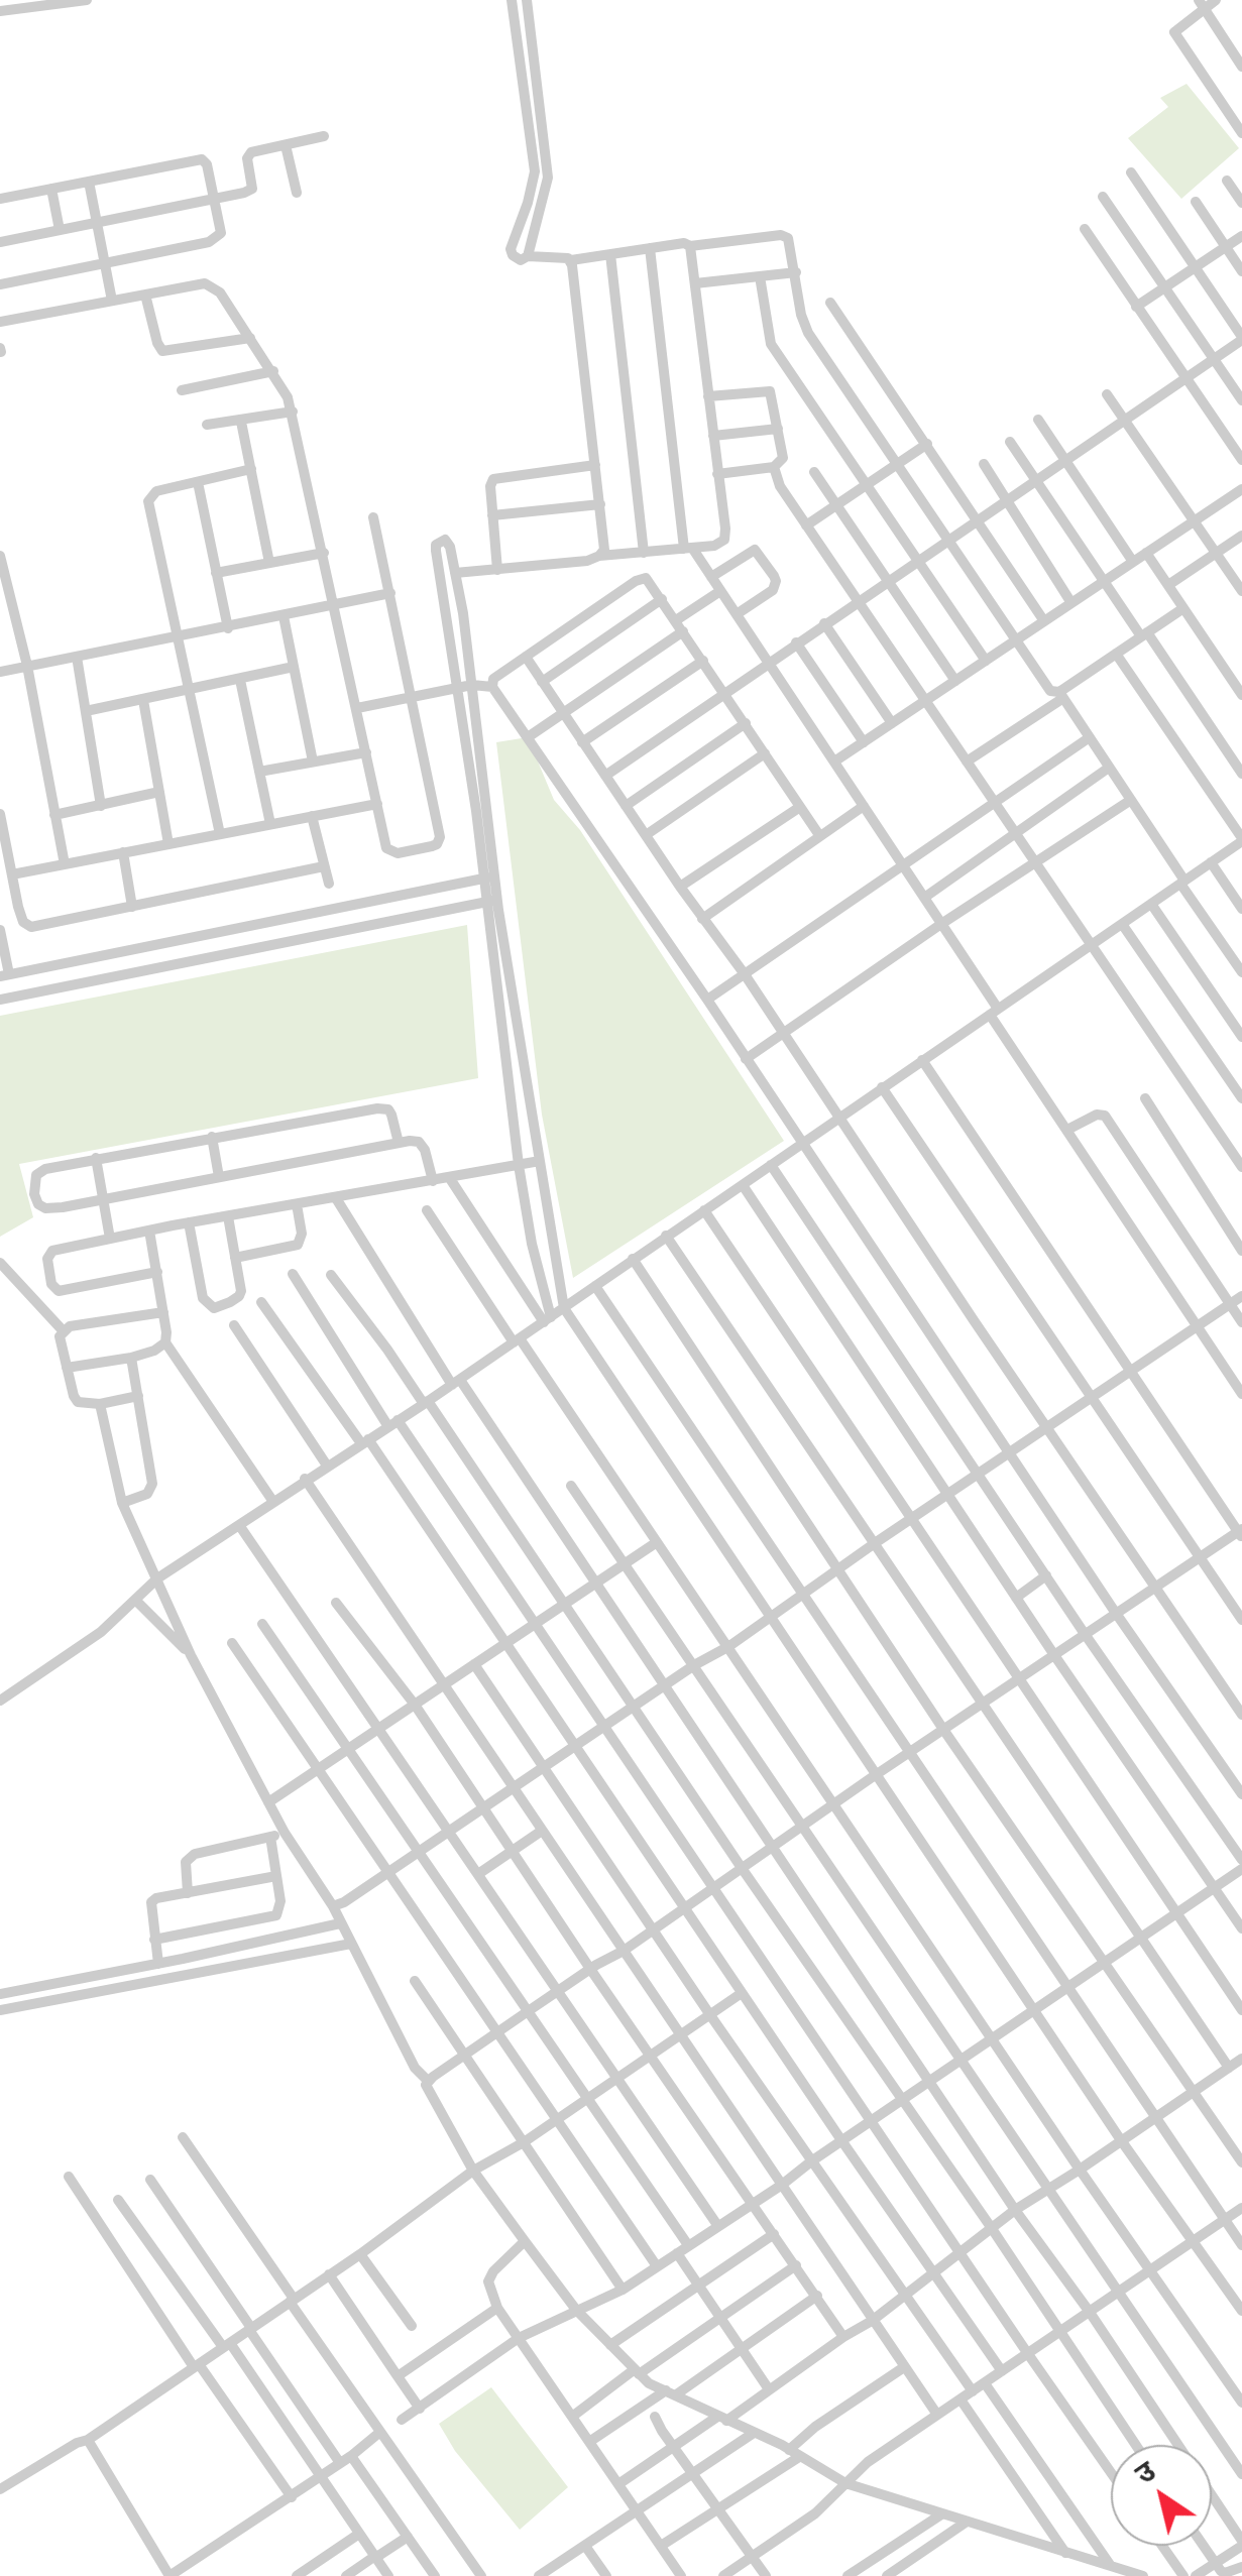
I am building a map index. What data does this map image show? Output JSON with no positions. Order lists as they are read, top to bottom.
{
  "north": "top left"
}
